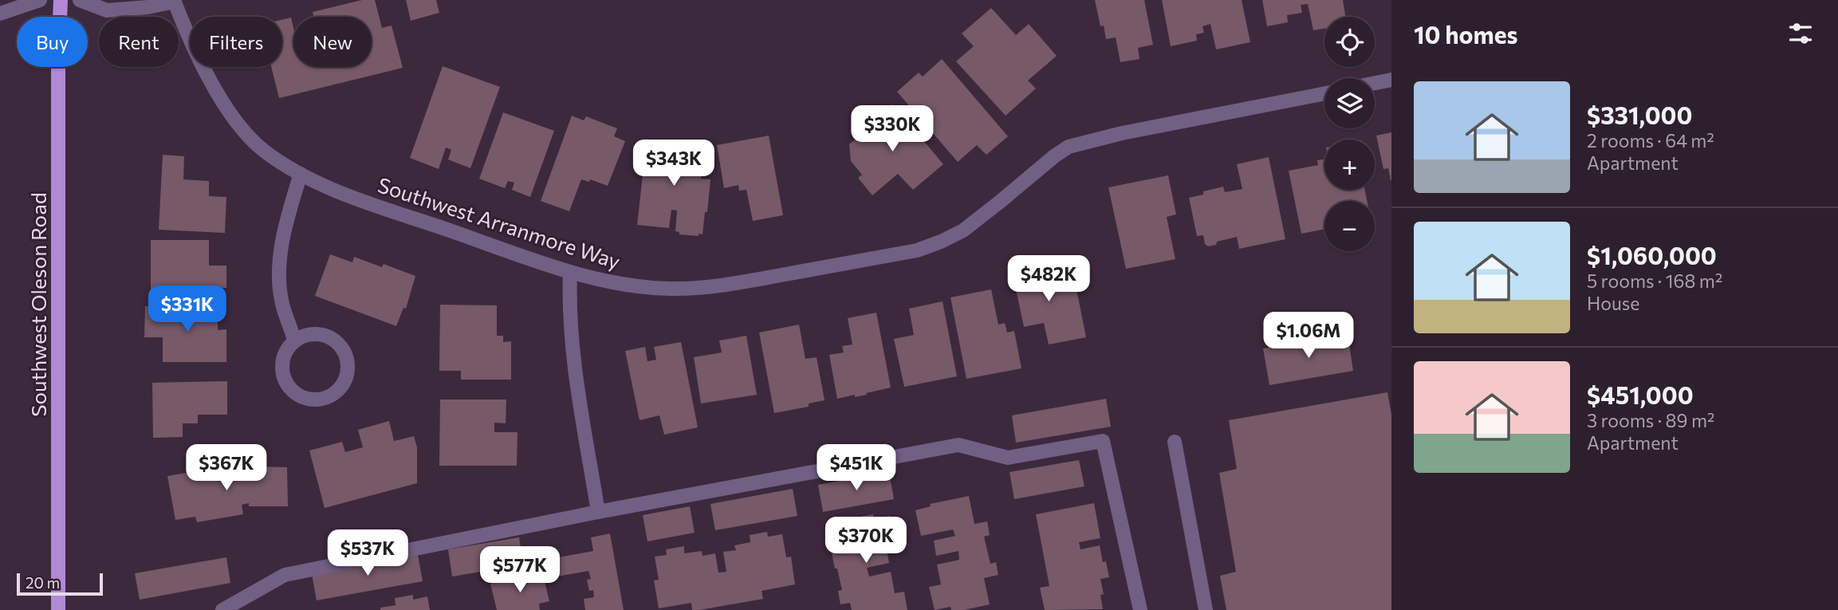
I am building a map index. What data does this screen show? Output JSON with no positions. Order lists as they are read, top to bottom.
{
  "streets": {
    "main road": ["Southwest Oleson Road"],
    "street": ["Southwest Arranmore Way"]
  },
  "scale_bar": "20 m",
  "page": {
    "heading": "10 homes",
    "map_buttons": ["+", "−"],
    "chip": [
      "Buy",
      "Rent",
      "Filters",
      "New"
    ],
    "list": [
      {
        "name": "$331,000",
        "note": "2 rooms · 64 m² · Apartment"
      },
      {
        "name": "$1,060,000",
        "note": "5 rooms · 168 m² · House"
      },
      {
        "name": "$451,000",
        "note": "3 rooms · 89 m² · Apartment"
      }
    ],
    "price": [
      "$330K",
      "$343K",
      "$482K",
      "$331K",
      "$1.06M",
      "$367K",
      "$451K",
      "$370K",
      "$537K",
      "$577K"
    ],
    "scale": "20 m"
  }
}
